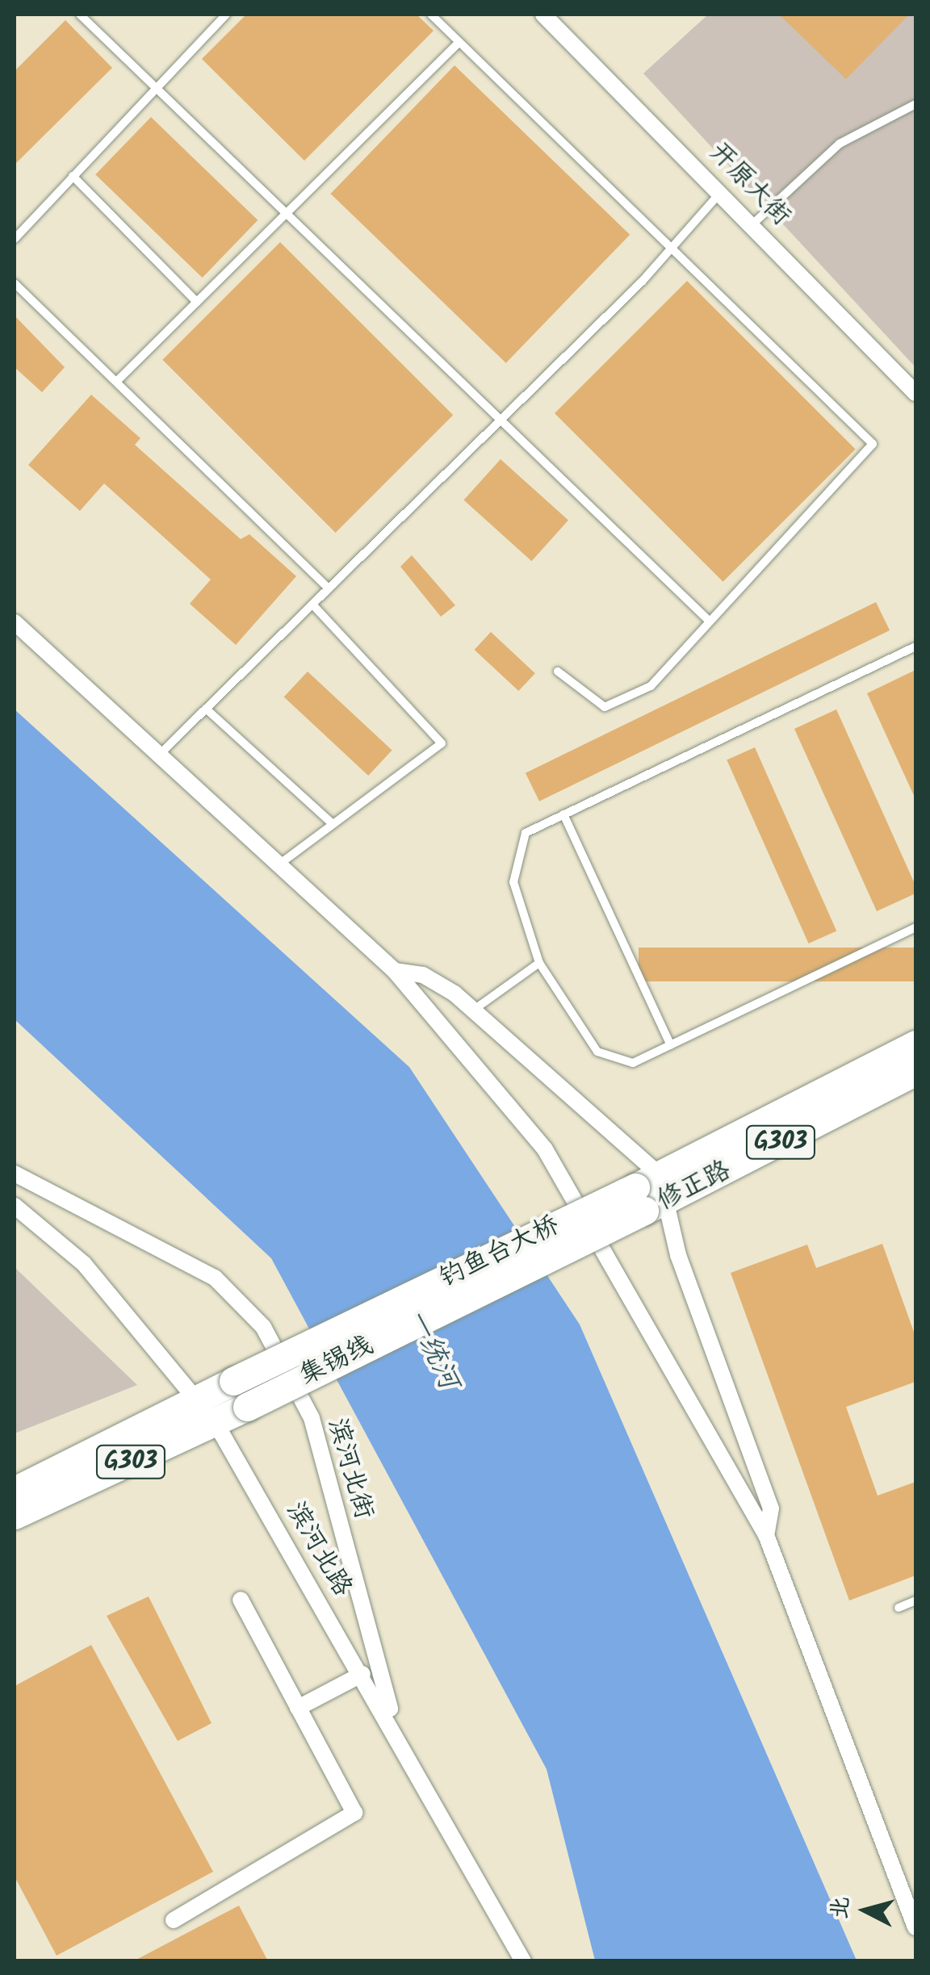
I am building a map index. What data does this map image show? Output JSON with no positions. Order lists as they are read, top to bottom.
{
  "streets": {
    "highway": [
      "G303",
      "修正路",
      "钓鱼台大桥",
      "集锡线"
    ],
    "street": ["开原大街", "滨河北街", "滨河北路"]
  },
  "crossings": [
    ["G303", "钓鱼台大桥"],
    ["G303", "集锡线"],
    ["G303", "滨河北路"],
    ["修正路", "钓鱼台大桥"],
    ["修正路", "集锡线"],
    ["钓鱼台大桥", "集锡线"],
    ["钓鱼台大桥", "滨河北路"],
    ["集锡线", "滨河北路"],
    ["滨河北街", "滨河北路"]
  ],
  "water": ["一统河"],
  "north": "left"
}
